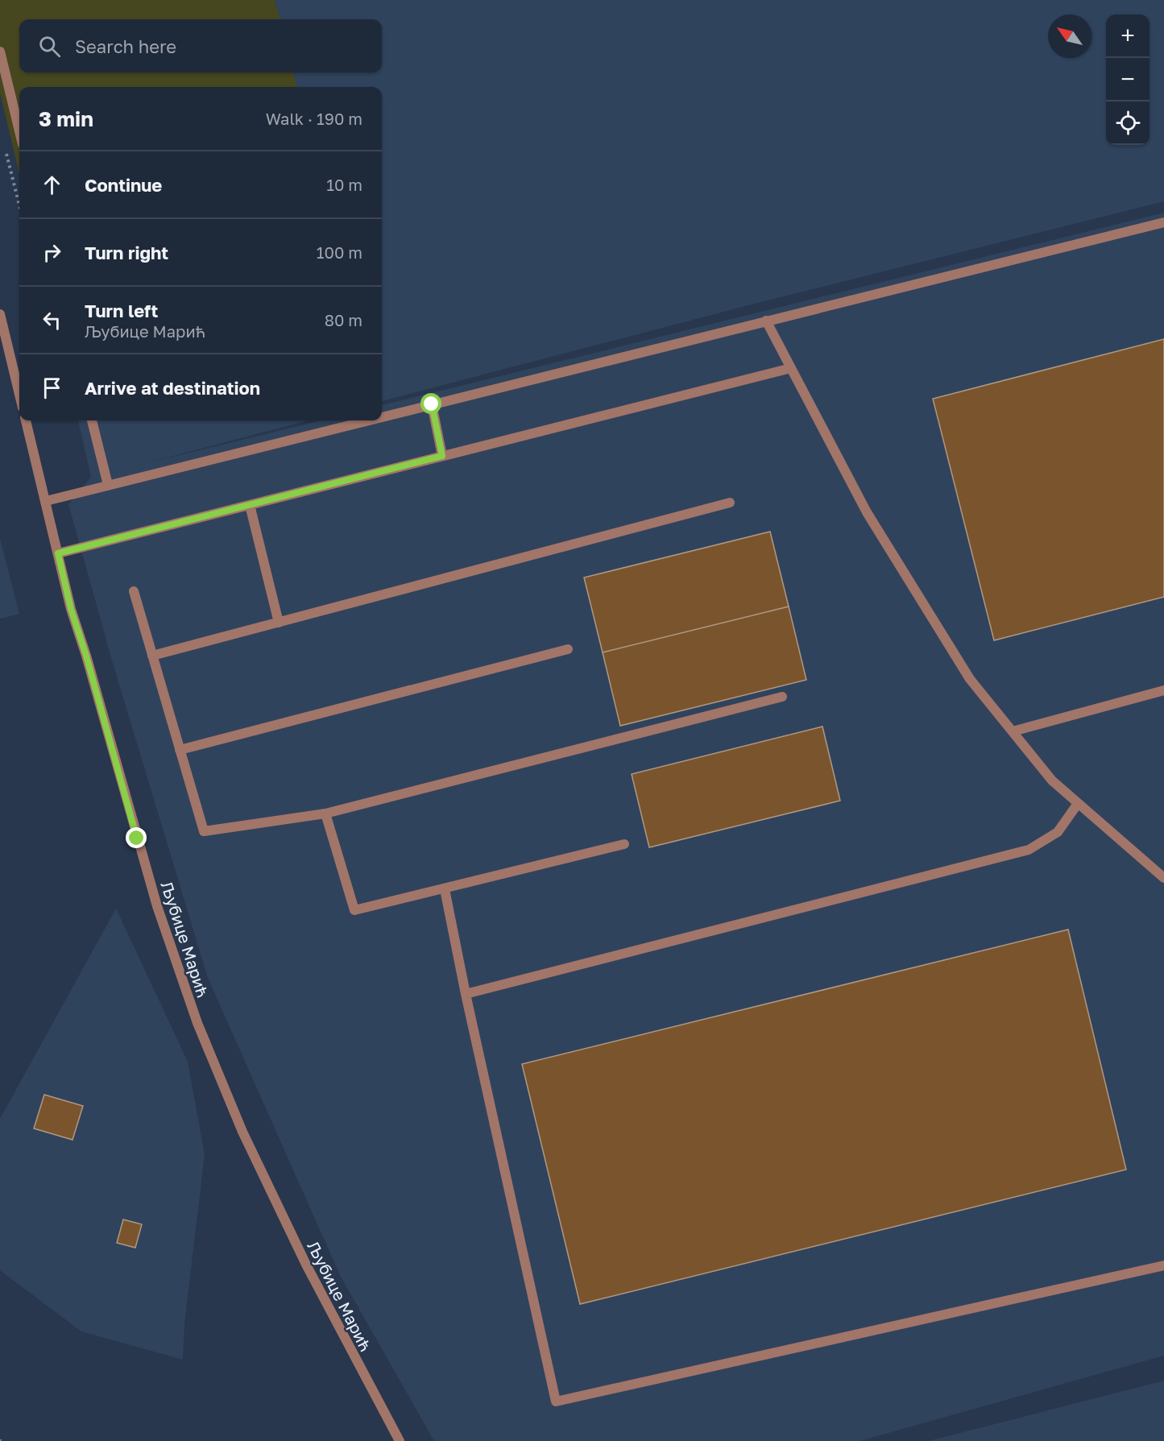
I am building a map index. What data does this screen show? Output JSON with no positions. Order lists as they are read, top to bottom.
{
  "streets": {
    "street": ["Љубице Марић"]
  },
  "north": "top left",
  "page": {
    "map_buttons": ["+", "−"],
    "search": "Search here",
    "heading": ["3 min", "Walk · 190 m"],
    "list": [
      ["Continue", "10 m"],
      ["Turn right", "100 m"],
      ["Turn left", "Љубице Марић", "80 m"],
      "Arrive at destination"
    ]
  }
}
